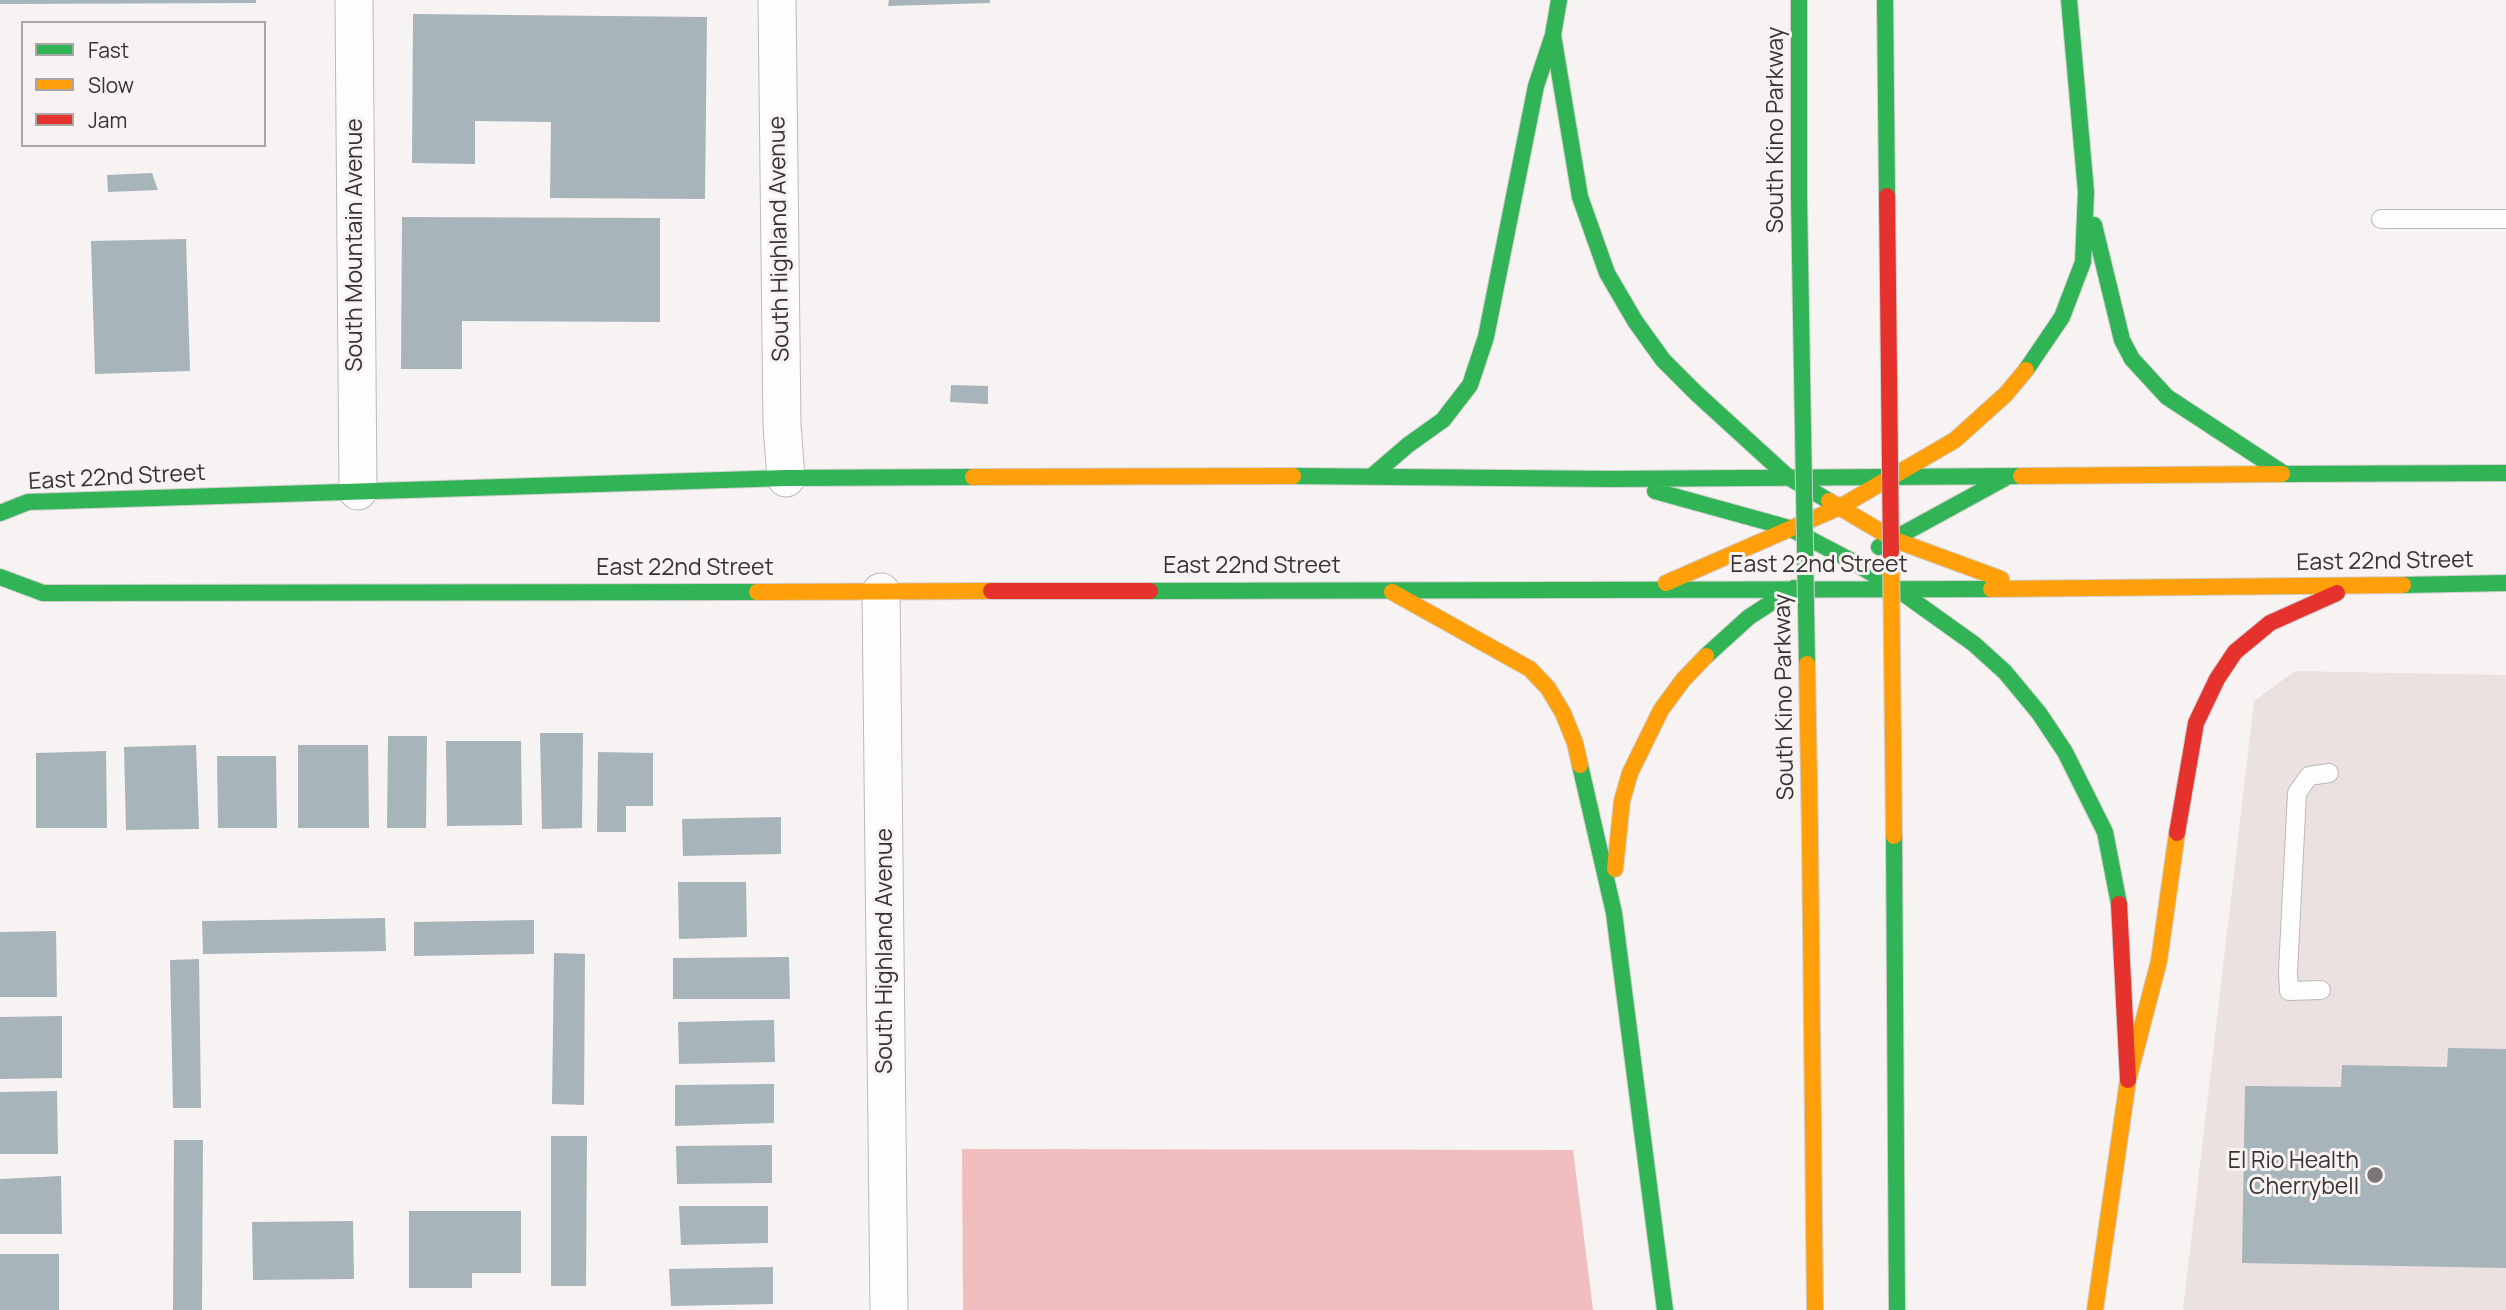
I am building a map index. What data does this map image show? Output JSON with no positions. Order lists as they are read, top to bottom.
{
  "streets": {
    "main road": ["South Kino Parkway", "East 22nd Street"],
    "street": ["South Highland Avenue", "South Mountain Avenue"]
  },
  "crossings": [
    ["South Highland Avenue", "East 22nd Street"],
    ["South Mountain Avenue", "East 22nd Street"]
  ],
  "places": ["El Rio Health Cherrybell"],
  "legend": ["Fast", "Slow", "Jam"]
}
